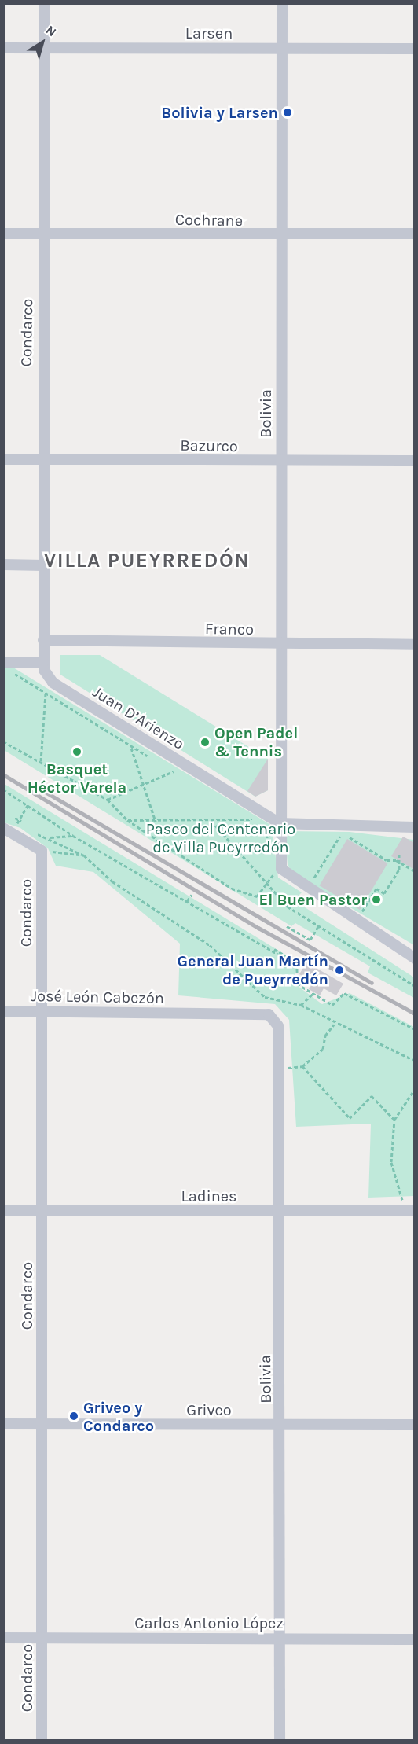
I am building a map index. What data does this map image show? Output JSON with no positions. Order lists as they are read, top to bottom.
{
  "streets": {
    "street": [
      "Larsen",
      "Cochrane",
      "Condarco",
      "Bolivia",
      "Bazurco",
      "Franco",
      "Juan D’Arienzo",
      "José León Cabezón",
      "Ladines",
      "Griveo",
      "Carlos Antonio López"
    ]
  },
  "crossings": [
    ["Larsen", "Condarco"],
    ["Larsen", "Bolivia"],
    ["Cochrane", "Condarco"],
    ["Cochrane", "Bolivia"],
    ["Condarco", "Bazurco"],
    ["Condarco", "Franco"],
    ["Condarco", "José León Cabezón"],
    ["Condarco", "Ladines"],
    ["Condarco", "Griveo"],
    ["Condarco", "Carlos Antonio López"],
    ["Bolivia", "Bazurco"],
    ["Bolivia", "Franco"],
    ["Bolivia", "Juan D’Arienzo"],
    ["Bolivia", "José León Cabezón"],
    ["Bolivia", "Ladines"],
    ["Bolivia", "Griveo"],
    ["Bolivia", "Carlos Antonio López"]
  ],
  "districts": ["VILLA PUEYRREDÓN"],
  "parks": ["Paseo del Centenario de Villa Pueyrredón"],
  "places": [
    "Bolivia y Larsen",
    "Open Padel & Tennis",
    "Basquet Héctor Varela",
    "El Buen Pastor",
    "General Juan Martín de Pueyrredón",
    "Griveo y Condarco"
  ],
  "north": "top right"
}
